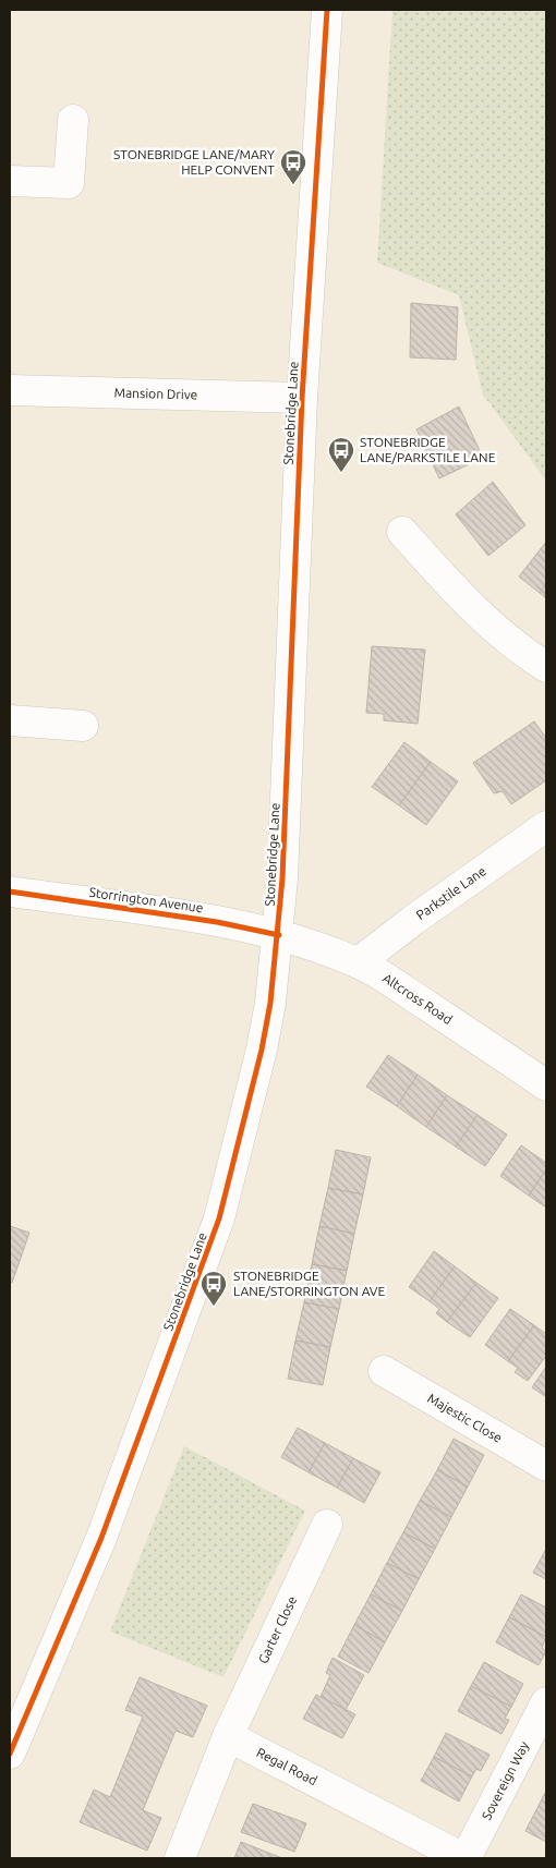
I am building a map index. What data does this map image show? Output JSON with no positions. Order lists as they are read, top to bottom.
{
  "streets": {
    "street": [
      "Mansion Drive",
      "Stonebridge Lane",
      "Parkstile Lane",
      "Storrington Avenue",
      "Altcross Road",
      "Majestic Close",
      "Garter Close",
      "Regal Road",
      "Sovereign Way"
    ]
  },
  "crossings": [
    ["Mansion Drive", "Stonebridge Lane"],
    ["Stonebridge Lane", "Storrington Avenue"],
    ["Stonebridge Lane", "Altcross Road"],
    ["Parkstile Lane", "Altcross Road"],
    ["Storrington Avenue", "Altcross Road"],
    ["Garter Close", "Regal Road"],
    ["Regal Road", "Sovereign Way"]
  ],
  "places": {
    "bus stop": ["STONEBRIDGE LANE/MARY HELP CONVENT", "STONEBRIDGE LANE/PARKSTILE LANE", "STONEBRIDGE LANE/STORRINGTON AVE"]
  }
}
